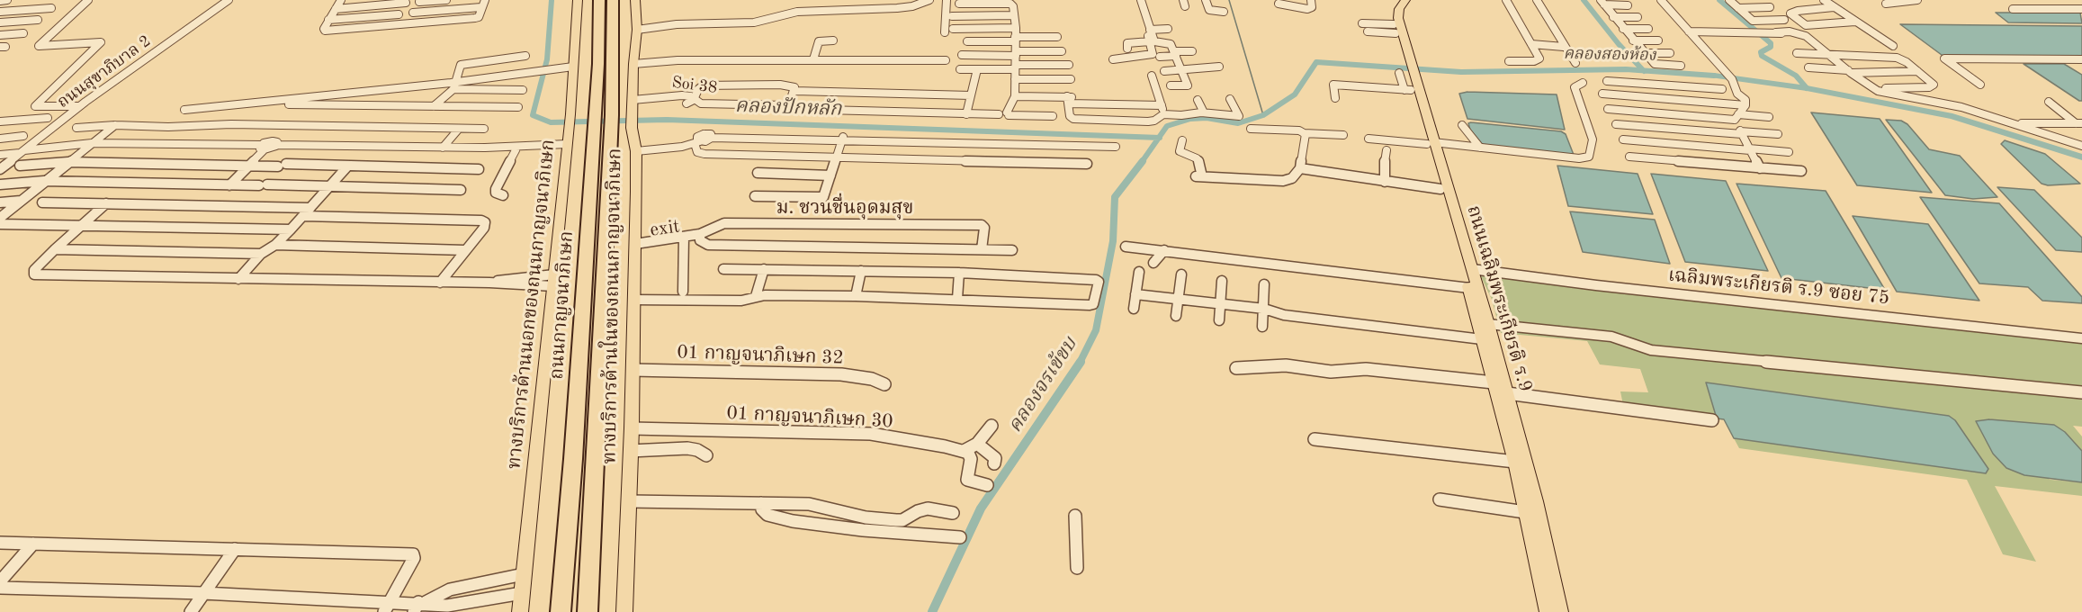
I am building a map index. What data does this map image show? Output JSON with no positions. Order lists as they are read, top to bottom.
{
  "streets": {
    "highway": ["ถนนกาญจนาภิเษก"],
    "main road": ["ถนนเฉลิมพระเกียรติ ร.9", "ทางบริการด้านนอกของถนนกาญจนาภิเษก", "ทางบริการด้านในของถนนกาญจนาภิเษก"],
    "street": [
      "ถนนสุขาภิบาล 2",
      "Soi 38",
      "ม. ชวนชื่นอุดมสุข",
      "exit",
      "เฉลิมพระเกียรติ ร.9 ซอย 75",
      "01 กาญจนาภิเษก 32",
      "01 กาญจนาภิเษก 30"
    ]
  },
  "crossings": [
    ["Soi 38", "ทางบริการด้านในของถนนกาญจนาภิเษก"],
    ["ม. ชวนชื่นอุดมสุข", "exit"],
    ["exit", "ทางบริการด้านในของถนนกาญจนาภิเษก"],
    ["เฉลิมพระเกียรติ ร.9 ซอย 75", "ถนนเฉลิมพระเกียรติ ร.9"],
    ["ทางบริการด้านในของถนนกาญจนาภิเษก", "01 กาญจนาภิเษก 32"],
    ["ทางบริการด้านในของถนนกาญจนาภิเษก", "01 กาญจนาภิเษก 30"]
  ],
  "water": ["คลองสองห้อง", "คลองปักหลัก", "คลองจรเข้ขบ"]
}
